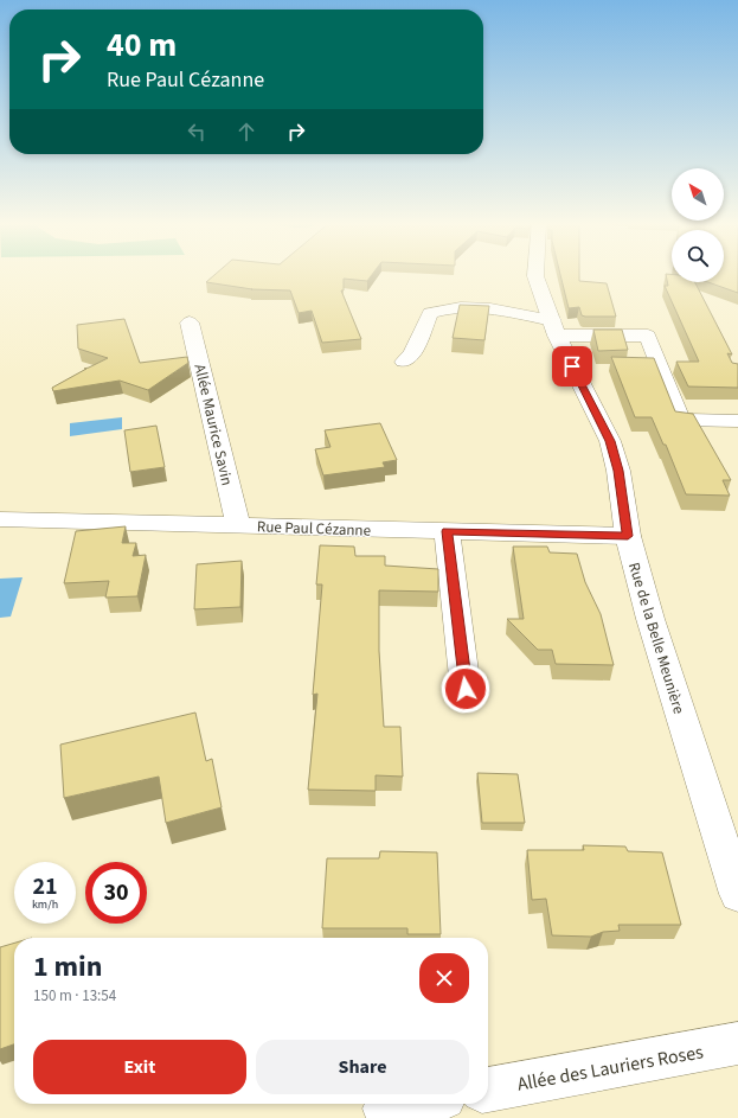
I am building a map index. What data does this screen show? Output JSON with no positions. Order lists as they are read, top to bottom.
{
  "streets": {
    "street": [
      "Allée Maurice Savin",
      "Rue Paul Cézanne",
      "Rue de la Belle Meunière",
      "Allée des Lauriers Roses"
    ]
  },
  "crossings": [
    ["Allée Maurice Savin", "Rue Paul Cézanne"],
    ["Rue Paul Cézanne", "Rue de la Belle Meunière"]
  ],
  "north": "top left",
  "page": {
    "turn": ["40 m", "Rue Paul Cézanne"],
    "speed": "21 km/h",
    "limit": "30",
    "heading": ["1 min", "150 m · 13:54"],
    "buttons": ["Exit", "Share"]
  }
}
